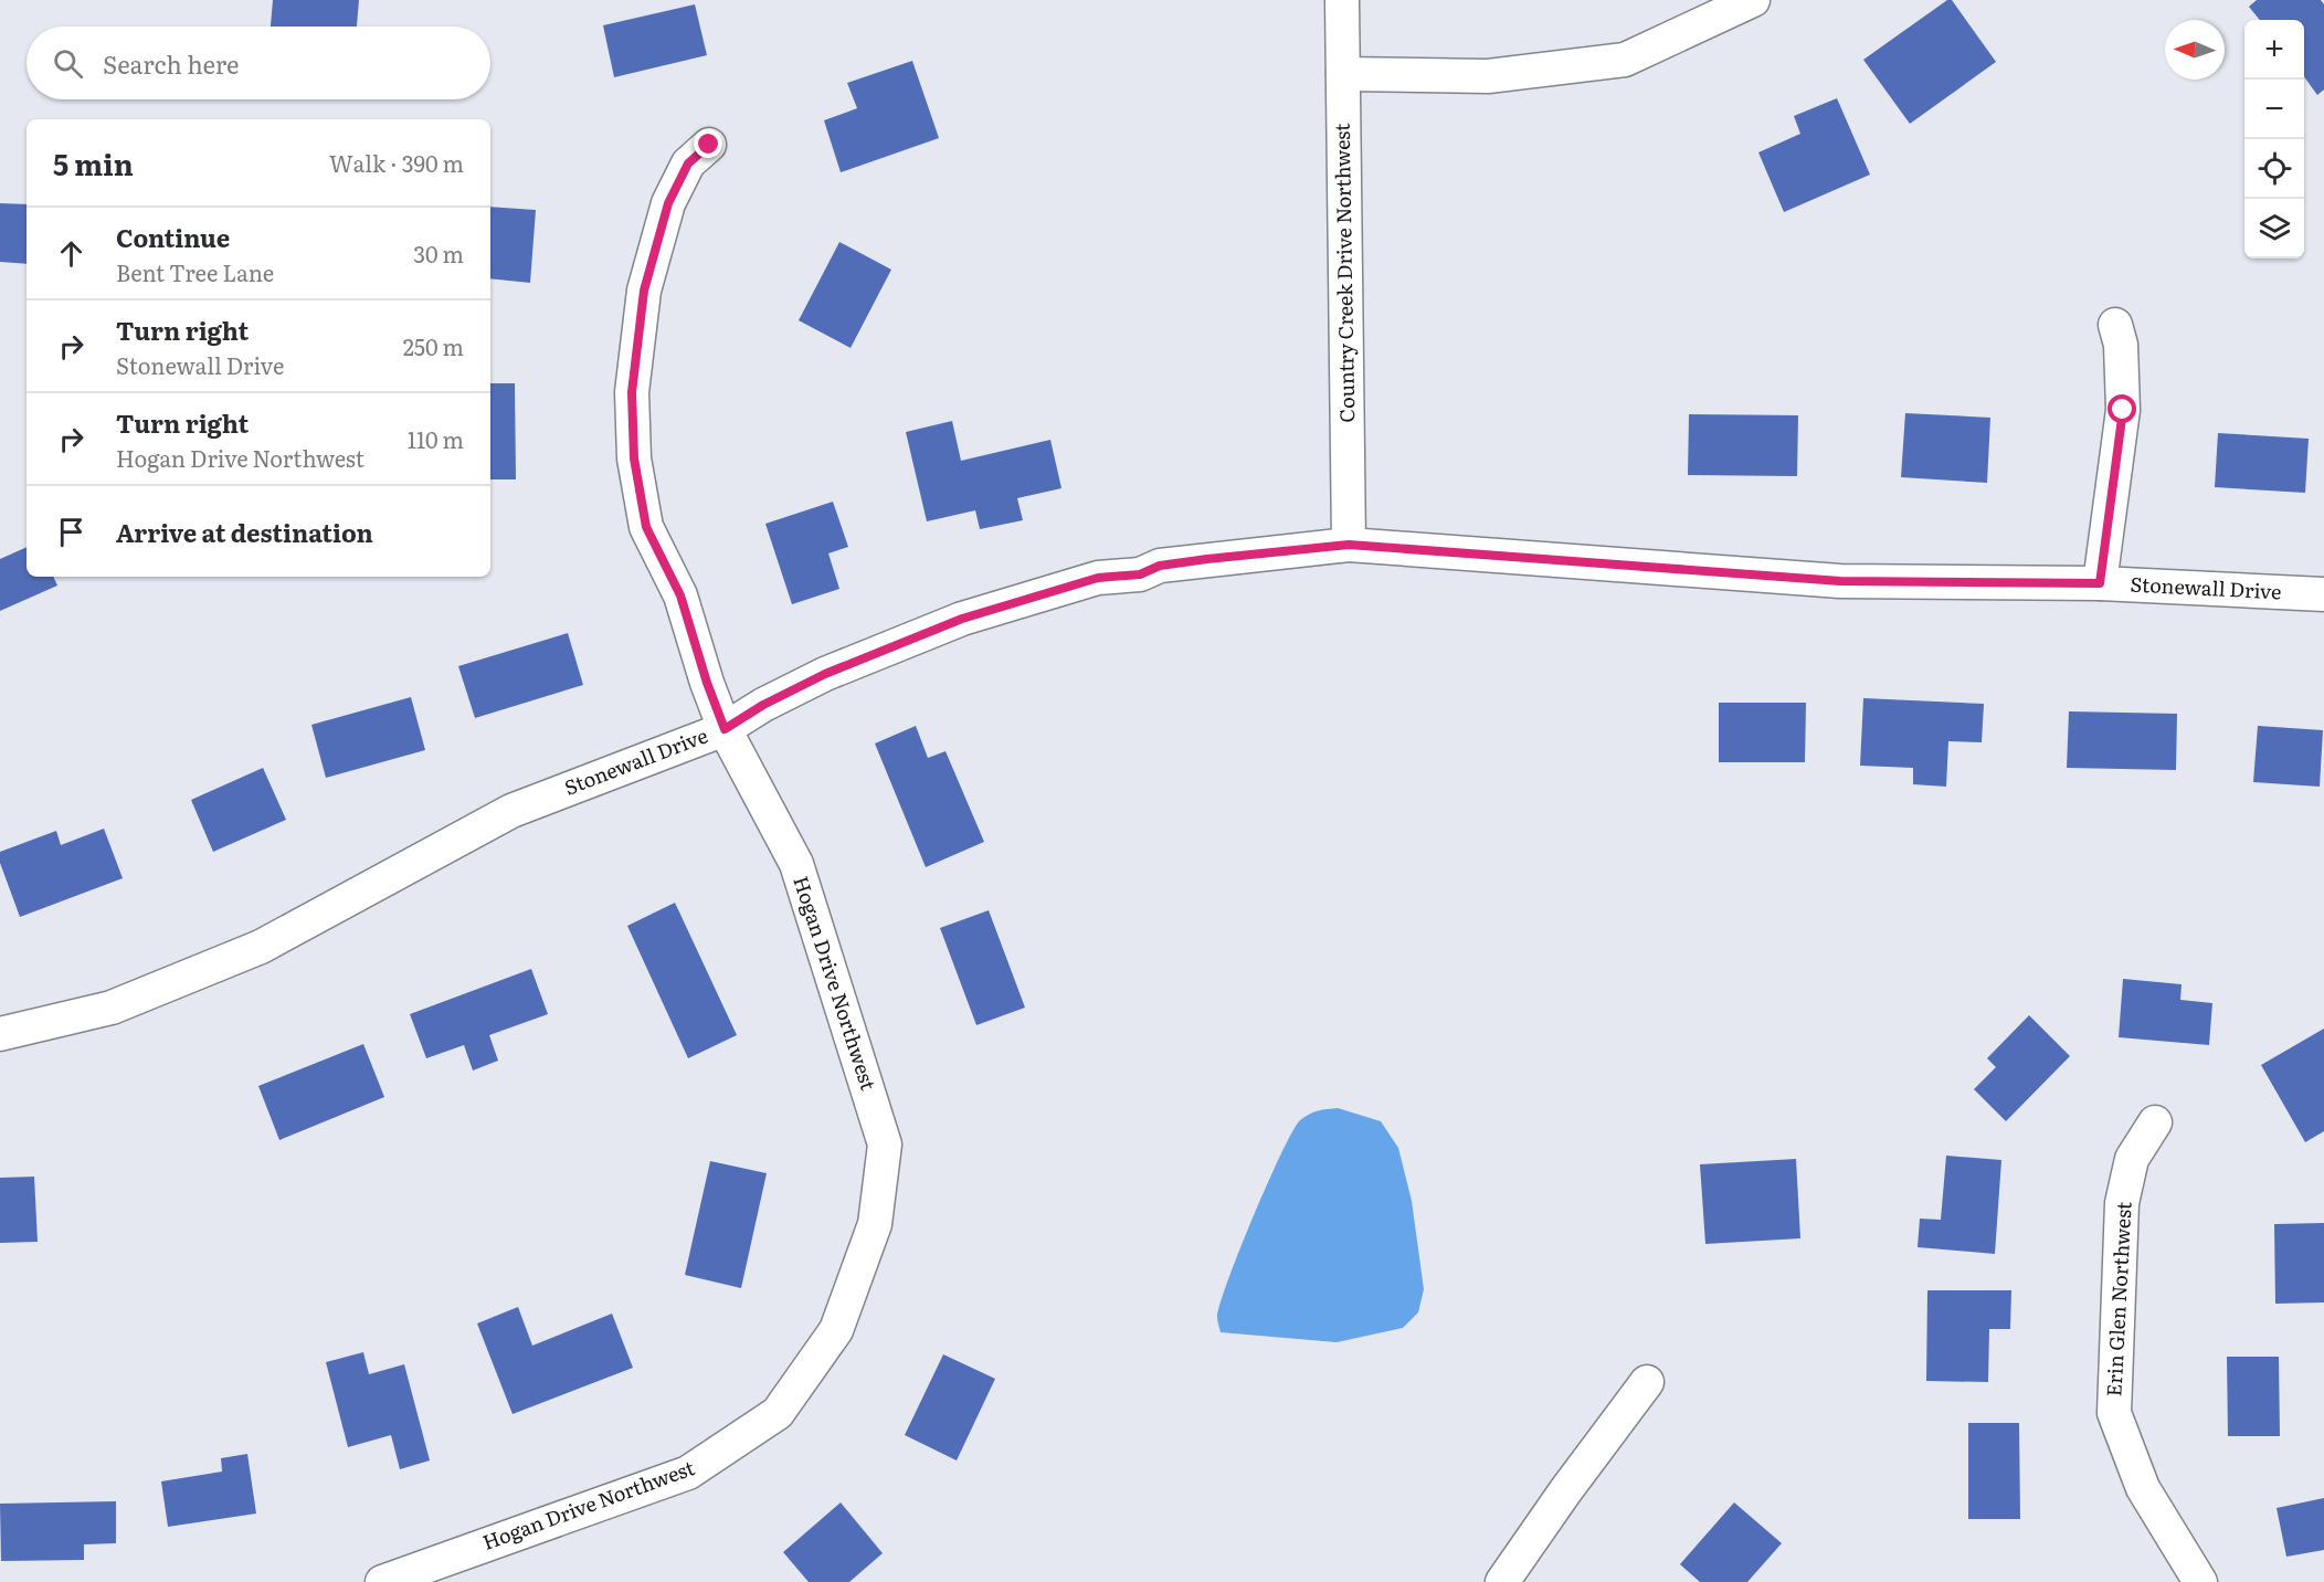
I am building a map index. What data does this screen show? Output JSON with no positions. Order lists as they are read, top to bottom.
{
  "streets": {
    "street": [
      "Country Creek Drive Northwest",
      "Stonewall Drive",
      "Hogan Drive Northwest",
      "Erin Glen Northwest"
    ]
  },
  "crossings": [
    ["Country Creek Drive Northwest", "Stonewall Drive"],
    ["Stonewall Drive", "Hogan Drive Northwest"]
  ],
  "north": "left",
  "page": {
    "map_buttons": ["+", "−"],
    "search": "Search here",
    "heading": ["5 min", "Walk · 390 m"],
    "list": [
      ["Continue", "Bent Tree Lane", "30 m"],
      ["Turn right", "Stonewall Drive", "250 m"],
      ["Turn right", "Hogan Drive Northwest", "110 m"],
      "Arrive at destination"
    ]
  }
}
